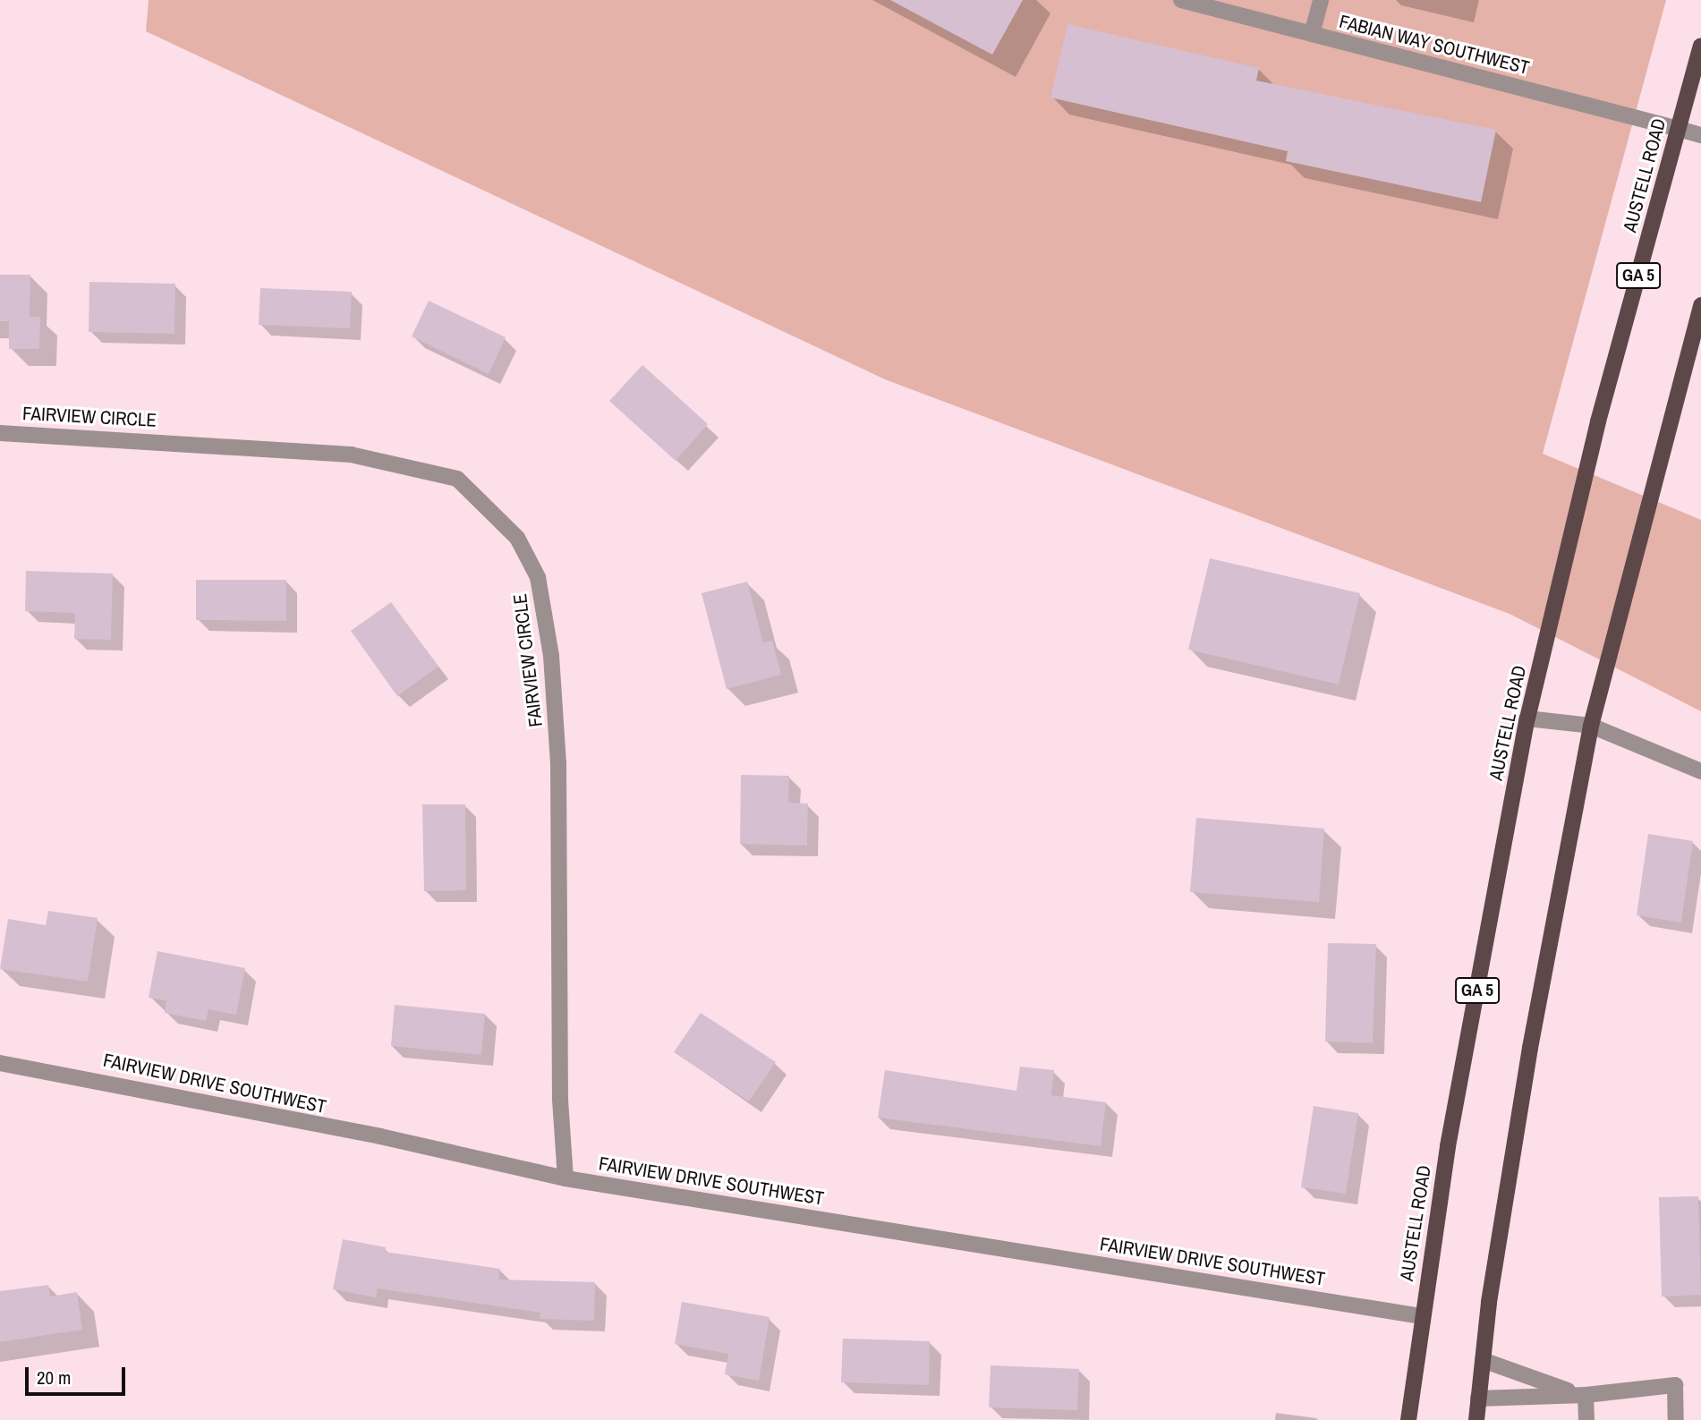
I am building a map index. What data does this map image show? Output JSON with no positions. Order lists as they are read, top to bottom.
{
  "streets": {
    "main road": ["AUSTELL ROAD", "GA 5"],
    "street": ["FABIAN WAY SOUTHWEST", "FAIRVIEW CIRCLE", "FAIRVIEW DRIVE SOUTHWEST"]
  },
  "crossings": [
    ["FABIAN WAY SOUTHWEST", "AUSTELL ROAD"],
    ["AUSTELL ROAD", "FAIRVIEW DRIVE SOUTHWEST"],
    ["FAIRVIEW CIRCLE", "FAIRVIEW DRIVE SOUTHWEST"]
  ],
  "scale_bar": "20 m"
}
